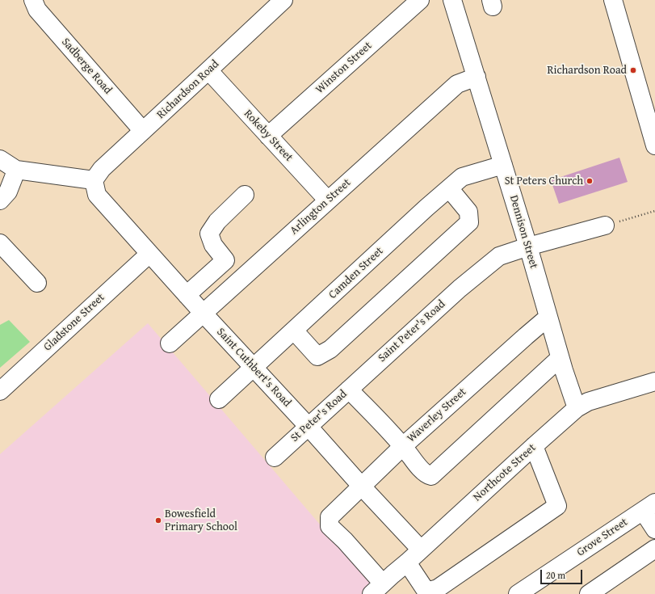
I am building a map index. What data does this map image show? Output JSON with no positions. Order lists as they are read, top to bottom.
{
  "streets": {
    "street": [
      "Sadberge Road",
      "Winston Street",
      "Richardson Road",
      "Rokeby Street",
      "Arlington Street",
      "Dennison Street",
      "Camden Street",
      "Gladstone Street",
      "Saint Peter's Road",
      "Saint Cuthbert's Road",
      "Waverley Street",
      "St Peter's Road",
      "Northcote Street",
      "Grove Street"
    ]
  },
  "crossings": [
    ["Sadberge Road", "Richardson Road"],
    ["Winston Street", "Rokeby Street"],
    ["Richardson Road", "Rokeby Street"],
    ["Richardson Road", "Saint Cuthbert's Road"],
    ["Rokeby Street", "Arlington Street"],
    ["Arlington Street", "Dennison Street"],
    ["Arlington Street", "Saint Cuthbert's Road"],
    ["Dennison Street", "Camden Street"],
    ["Dennison Street", "Saint Peter's Road"],
    ["Dennison Street", "Waverley Street"],
    ["Dennison Street", "Northcote Street"],
    ["Camden Street", "Saint Cuthbert's Road"],
    ["Gladstone Street", "Saint Cuthbert's Road"],
    ["Saint Peter's Road", "St Peter's Road"],
    ["Saint Cuthbert's Road", "Waverley Street"],
    ["Saint Cuthbert's Road", "St Peter's Road"],
    ["Saint Cuthbert's Road", "Northcote Street"],
    ["Waverley Street", "Northcote Street"]
  ],
  "places": ["Richardson Road", "St Peters Church", "Bowesfield Primary School"],
  "scale_bar": "20 m"
}
